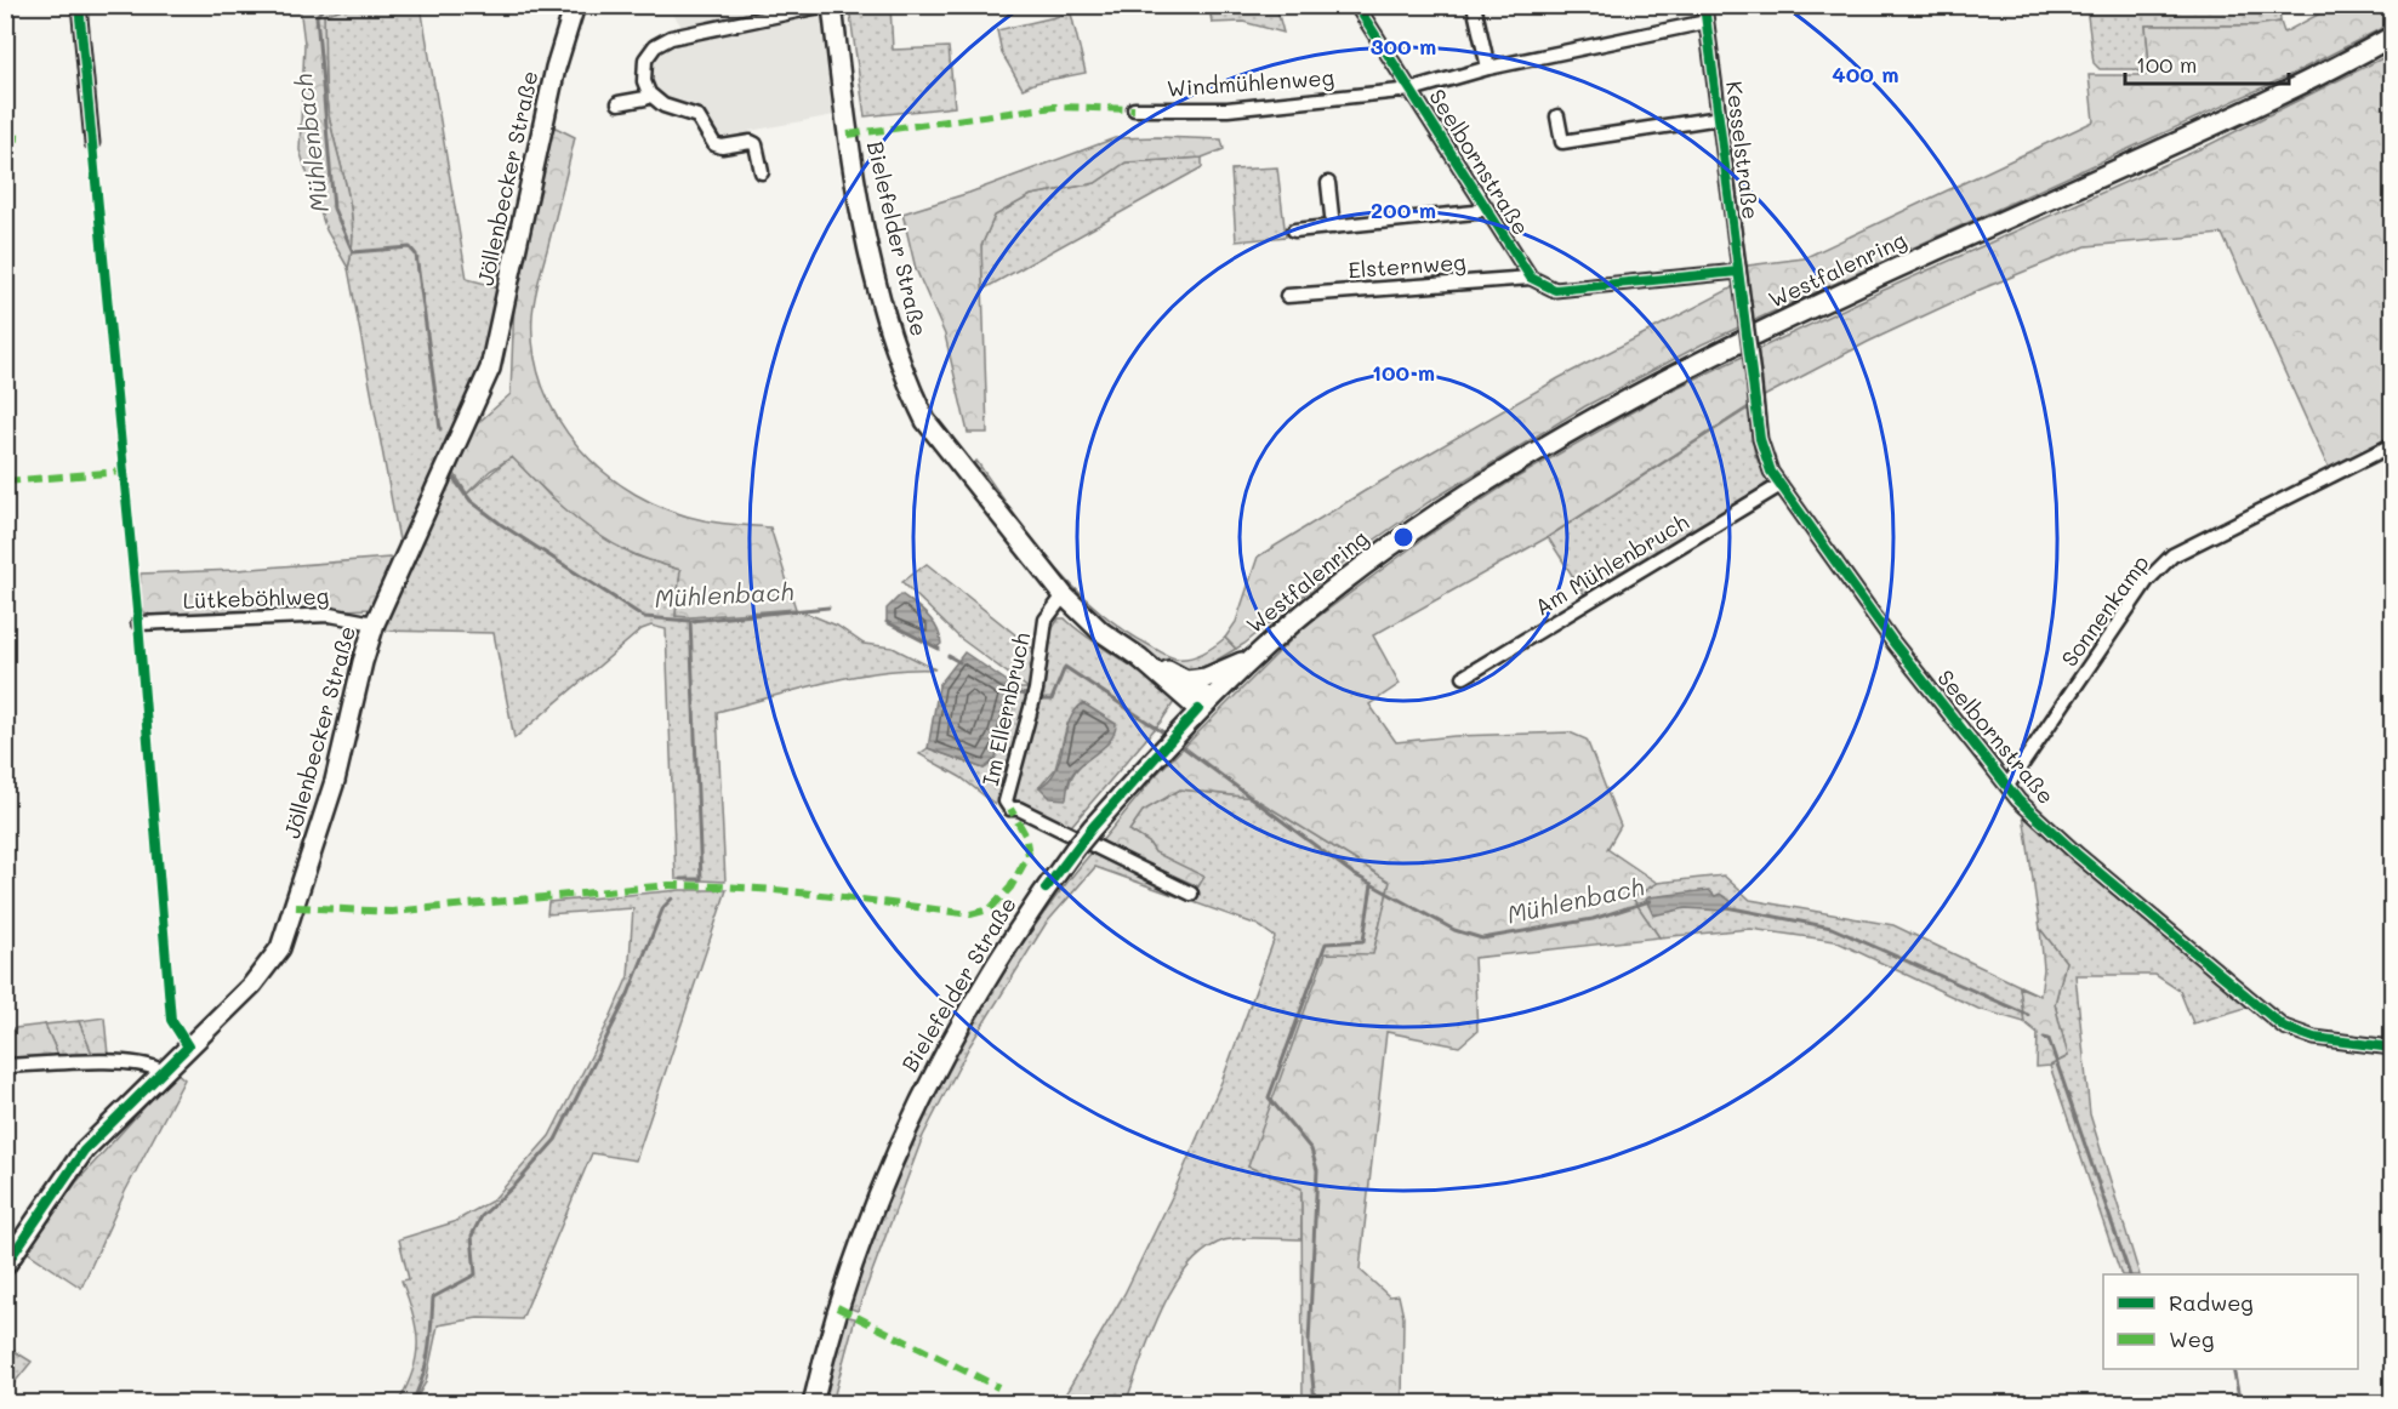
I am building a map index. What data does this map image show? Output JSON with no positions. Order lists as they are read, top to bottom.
{
  "streets": {
    "main road": ["Jöllenbecker Straße", "Bielefelder Straße", "Westfalenring"],
    "street": [
      "Windmühlenweg",
      "Kesselstraße",
      "Seelbornstraße",
      "Elsternweg",
      "Am Mühlenbruch",
      "Lütkeböhlweg",
      "Sonnenkamp",
      "Im Ellernbruch"
    ]
  },
  "crossings": [
    ["Windmühlenweg", "Kesselstraße"],
    ["Windmühlenweg", "Seelbornstraße"],
    ["Kesselstraße", "Seelbornstraße"],
    ["Seelbornstraße", "Elsternweg"],
    ["Seelbornstraße", "Am Mühlenbruch"],
    ["Seelbornstraße", "Sonnenkamp"],
    ["Jöllenbecker Straße", "Lütkeböhlweg"],
    ["Bielefelder Straße", "Westfalenring"],
    ["Bielefelder Straße", "Im Ellernbruch"]
  ],
  "water": ["Mühlenbach"],
  "legend": ["Radweg", "Weg"],
  "scale_bar": "100 m",
  "rings": [
    "300 m",
    "400 m",
    "200 m",
    "100 m"
  ]
}
